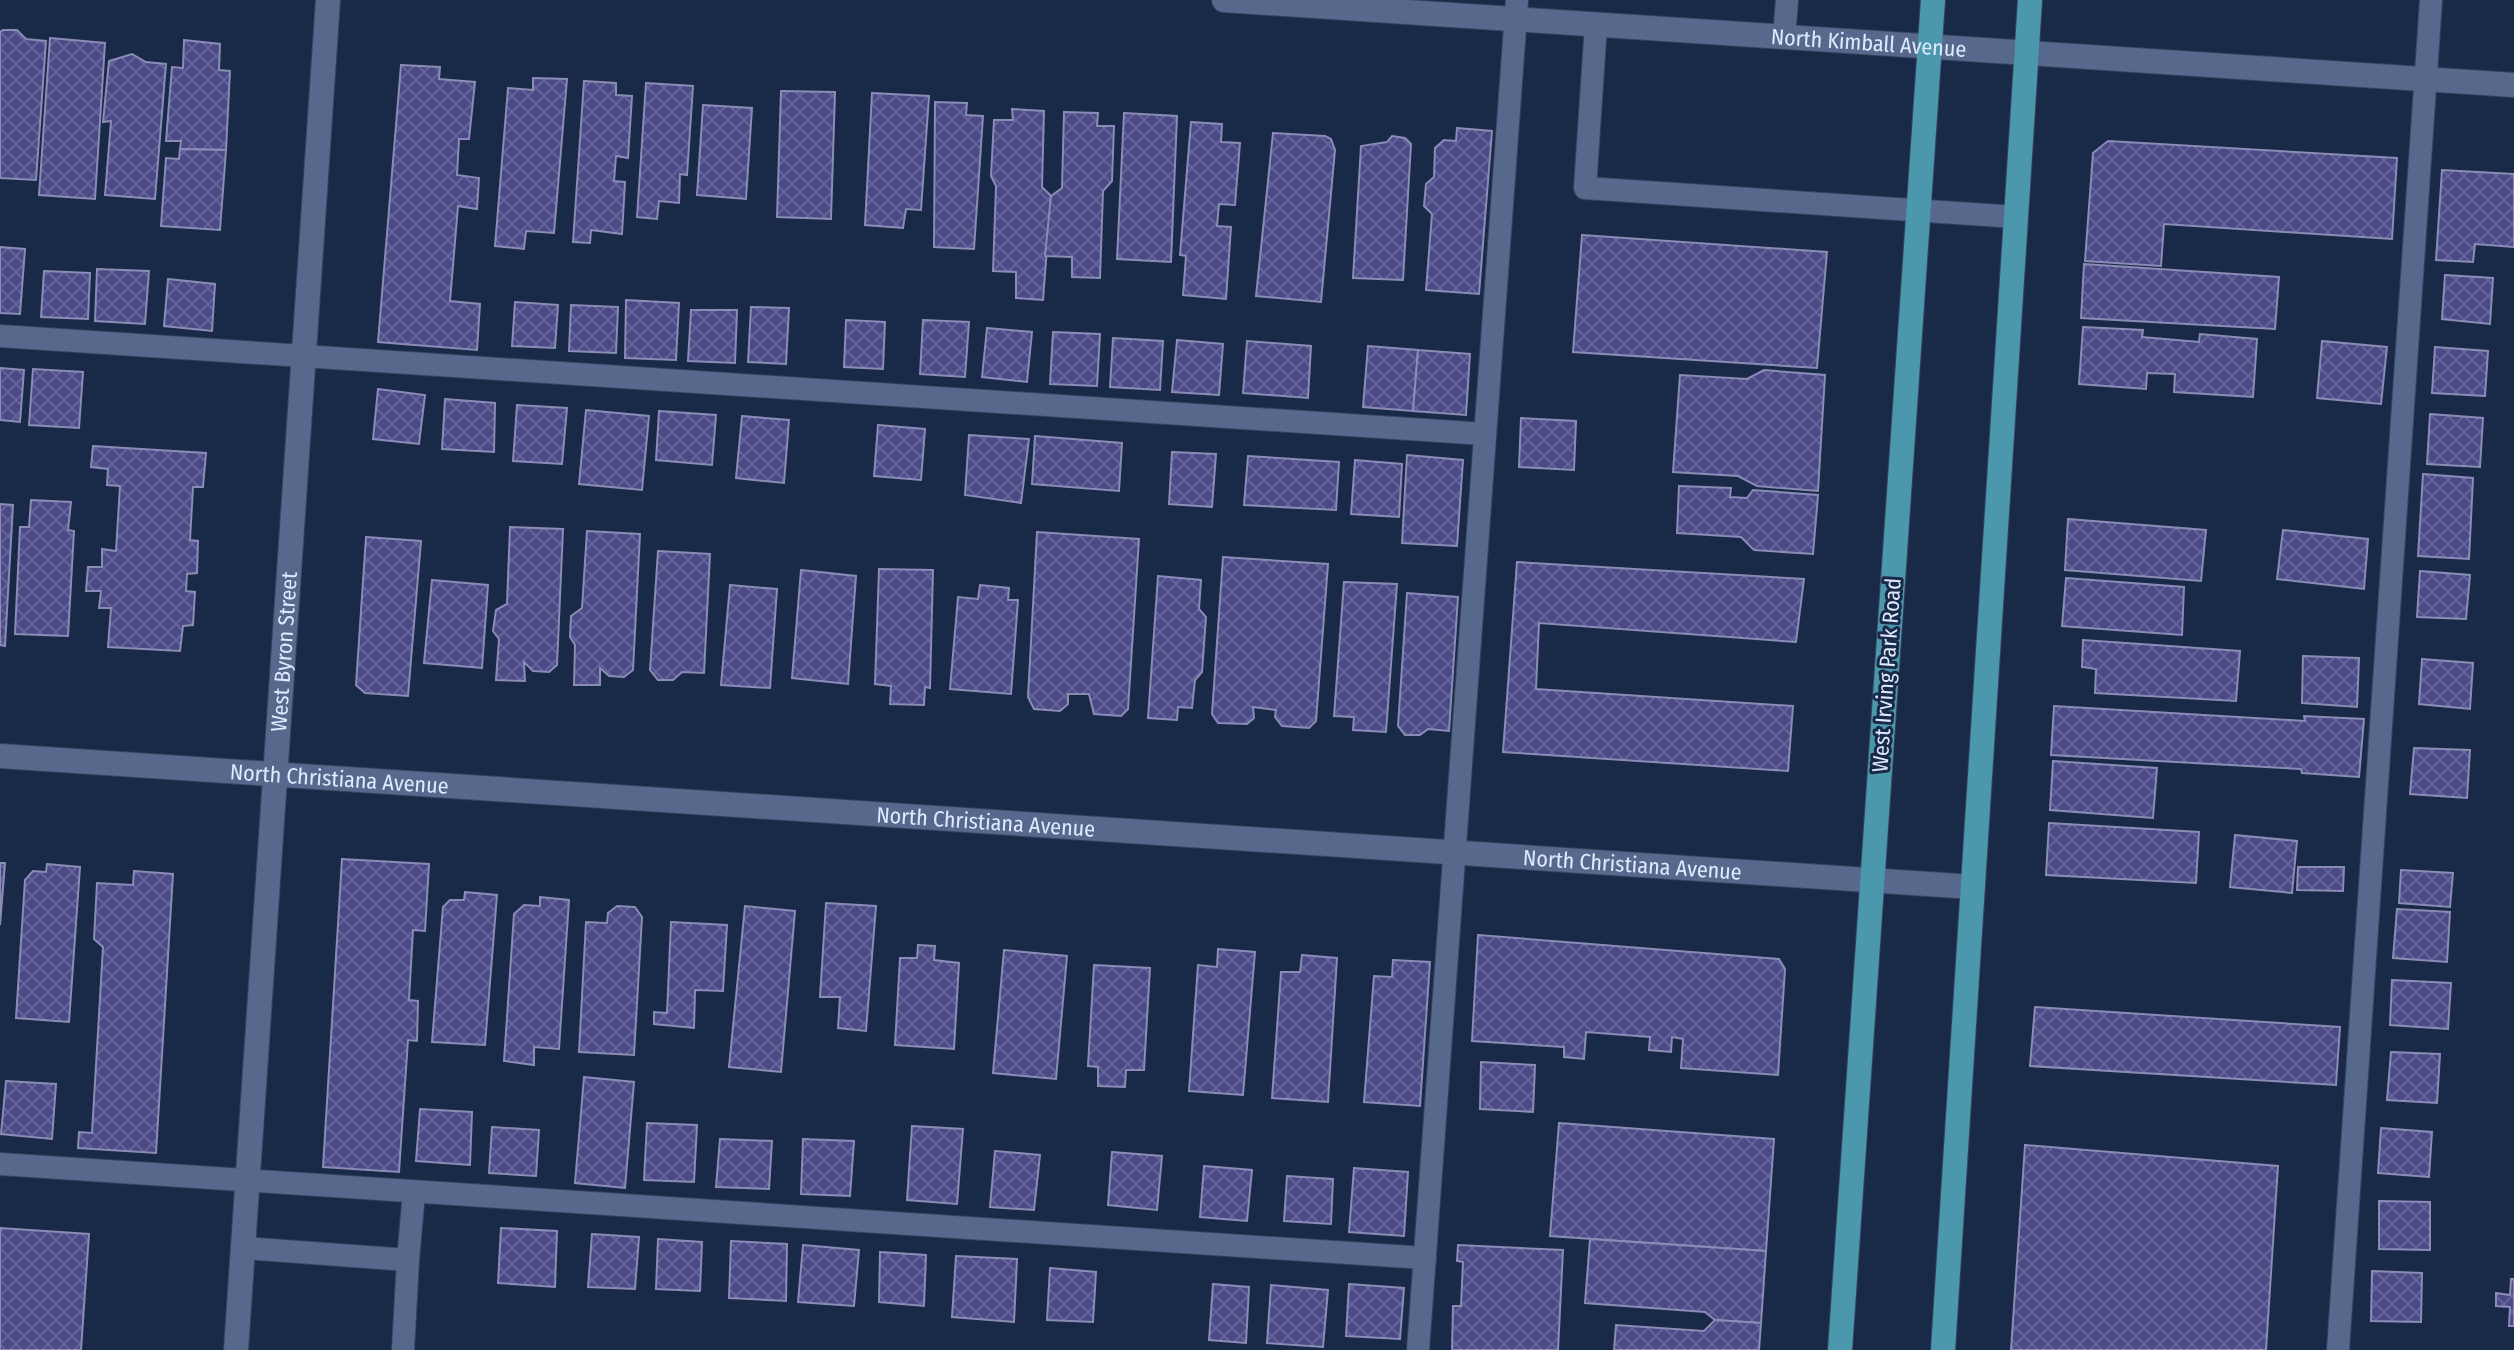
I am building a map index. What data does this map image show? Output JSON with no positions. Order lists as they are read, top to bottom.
{
  "streets": {
    "main road": ["West Irving Park Road"],
    "street": ["North Kimball Avenue", "West Byron Street", "North Christiana Avenue"]
  },
  "crossings": [
    ["North Kimball Avenue", "West Irving Park Road"],
    ["West Byron Street", "North Christiana Avenue"],
    ["West Irving Park Road", "North Christiana Avenue"]
  ]
}
